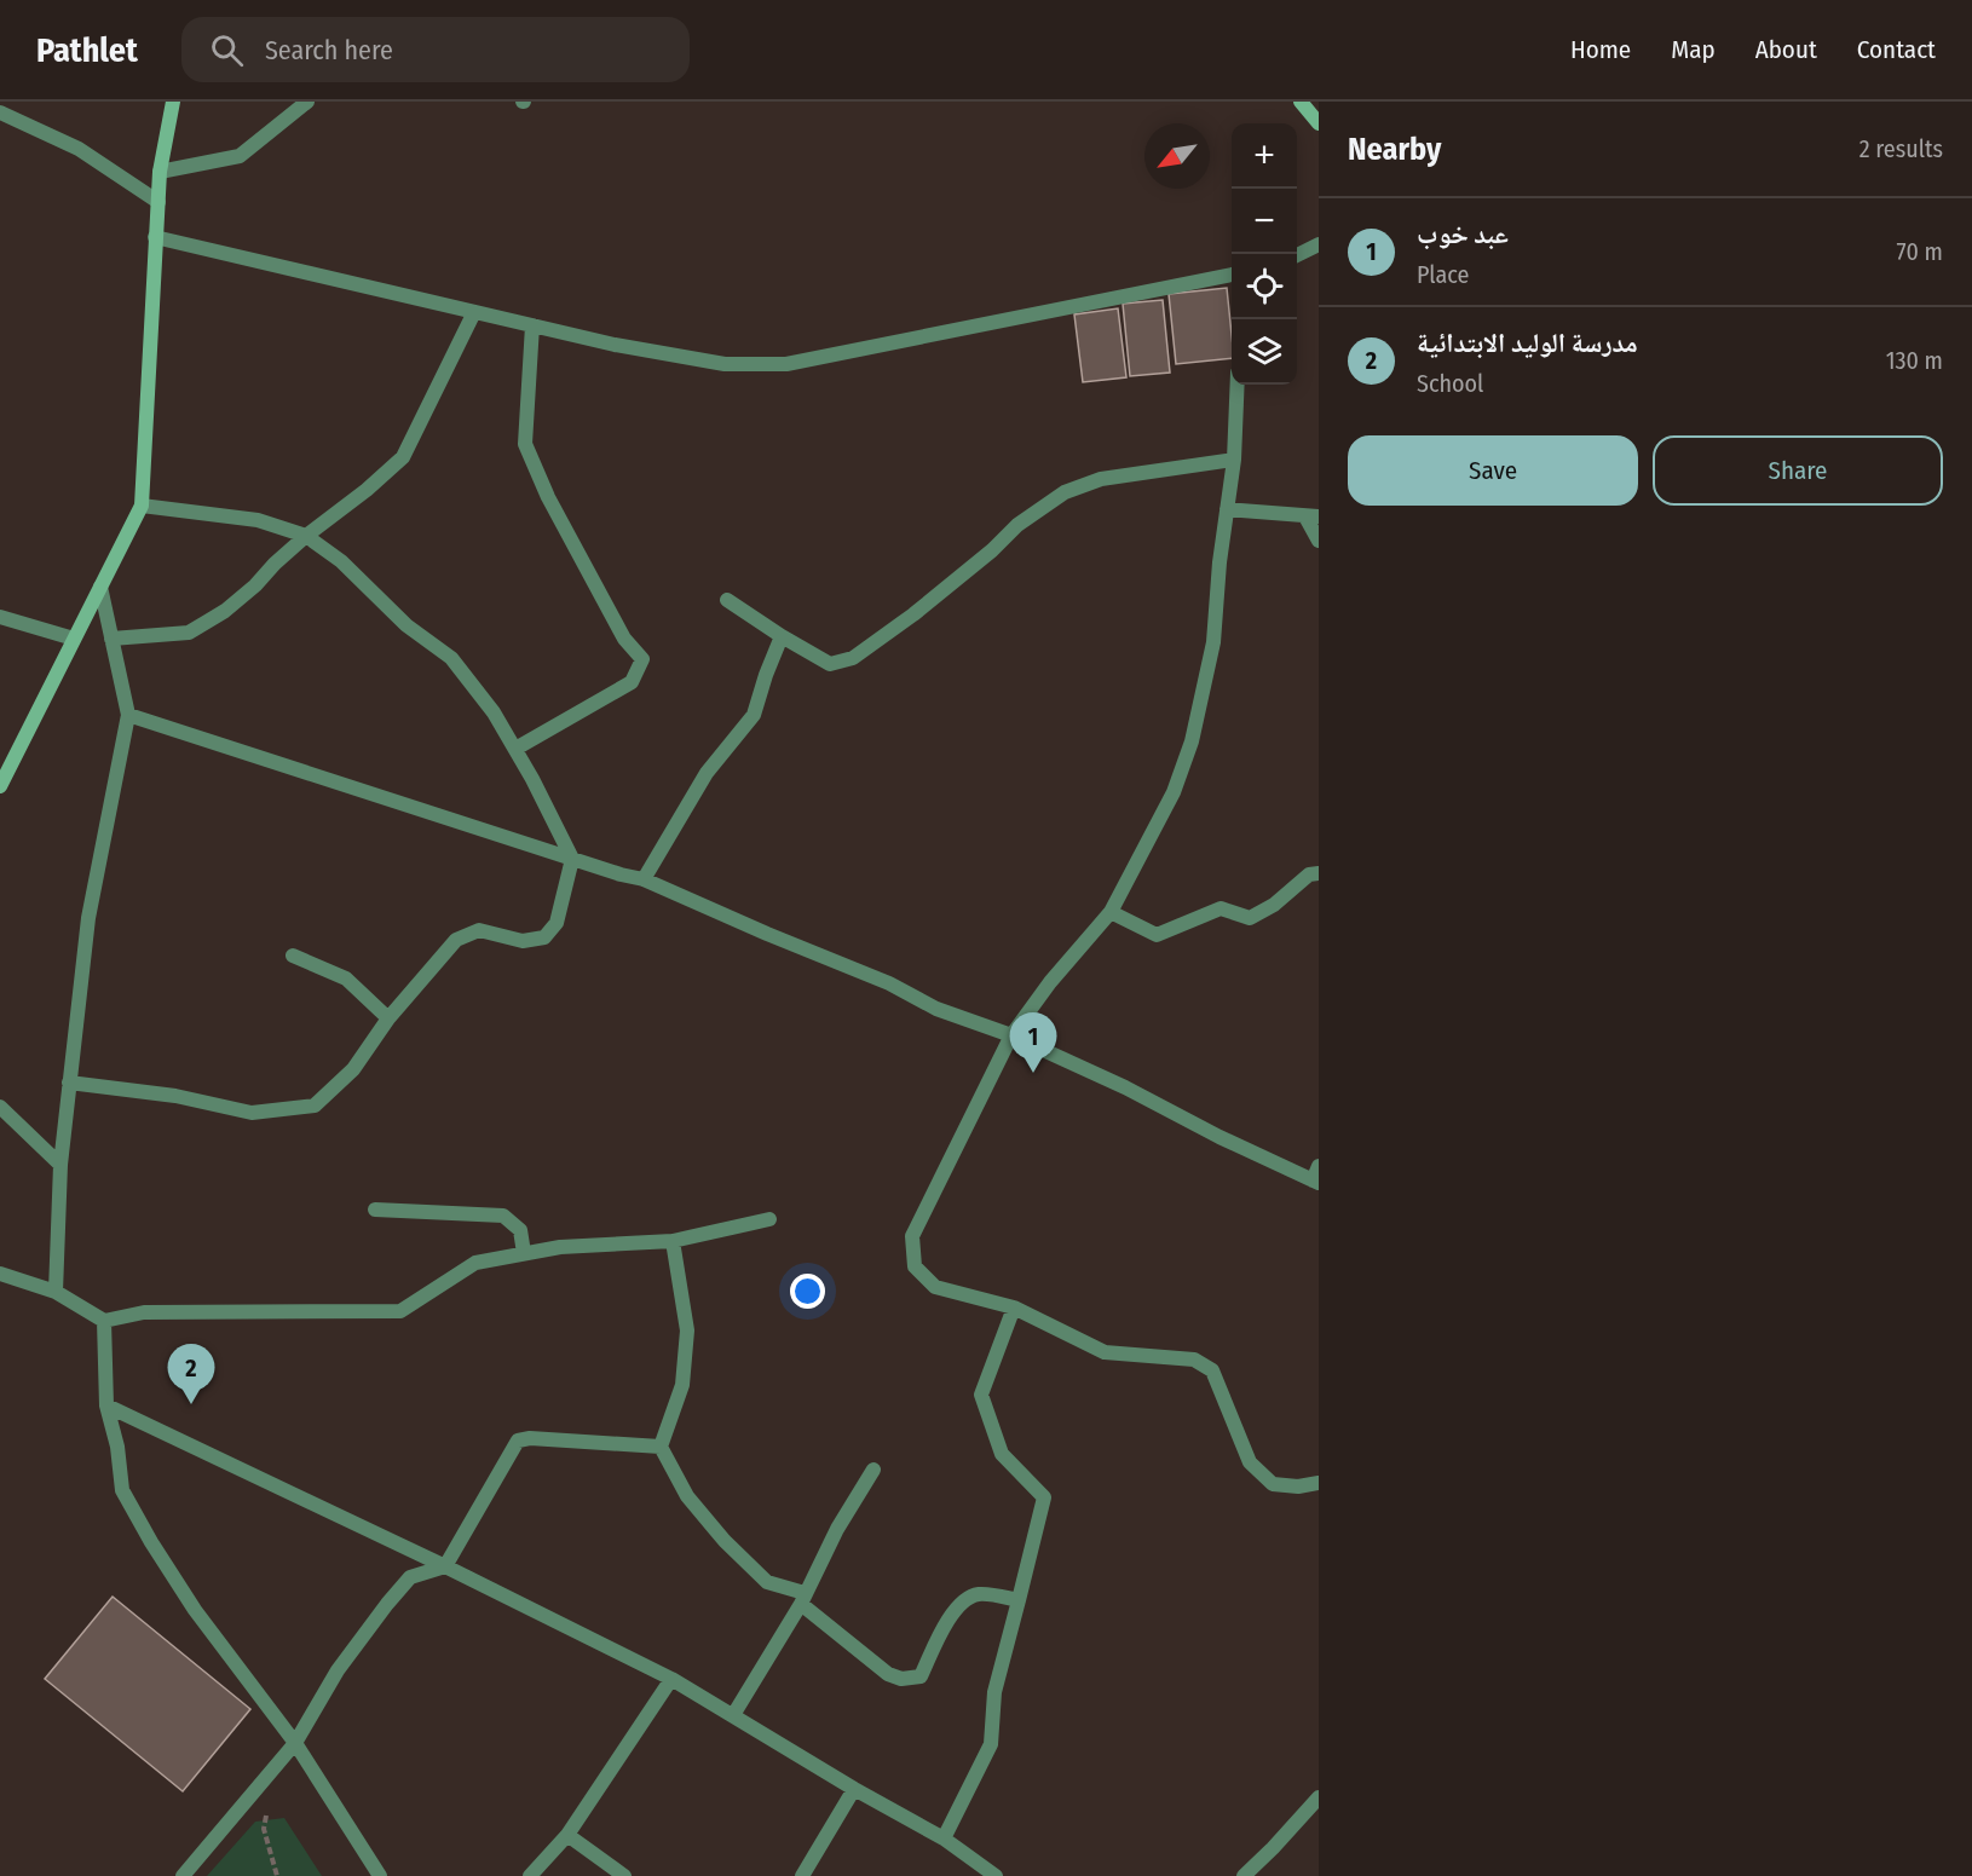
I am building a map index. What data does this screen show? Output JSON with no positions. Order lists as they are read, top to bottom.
{
  "north": "bottom left",
  "page": {
    "header": "Pathlet",
    "search": "Search here",
    "nav": [
      "Home",
      "Map",
      "About",
      "Contact"
    ],
    "heading": ["Nearby", "2 results"],
    "map_buttons": ["+", "−"],
    "list": [
      {
        "mark": "1",
        "name": "عبد خوب",
        "note": "Place",
        "value": "70 m"
      },
      {
        "mark": "2",
        "name": "مدرسة الوليد الابتدائية",
        "note": "School",
        "value": "130 m"
      }
    ],
    "buttons": ["Save", "Share"],
    "pins": ["1", "2"]
  }
}
